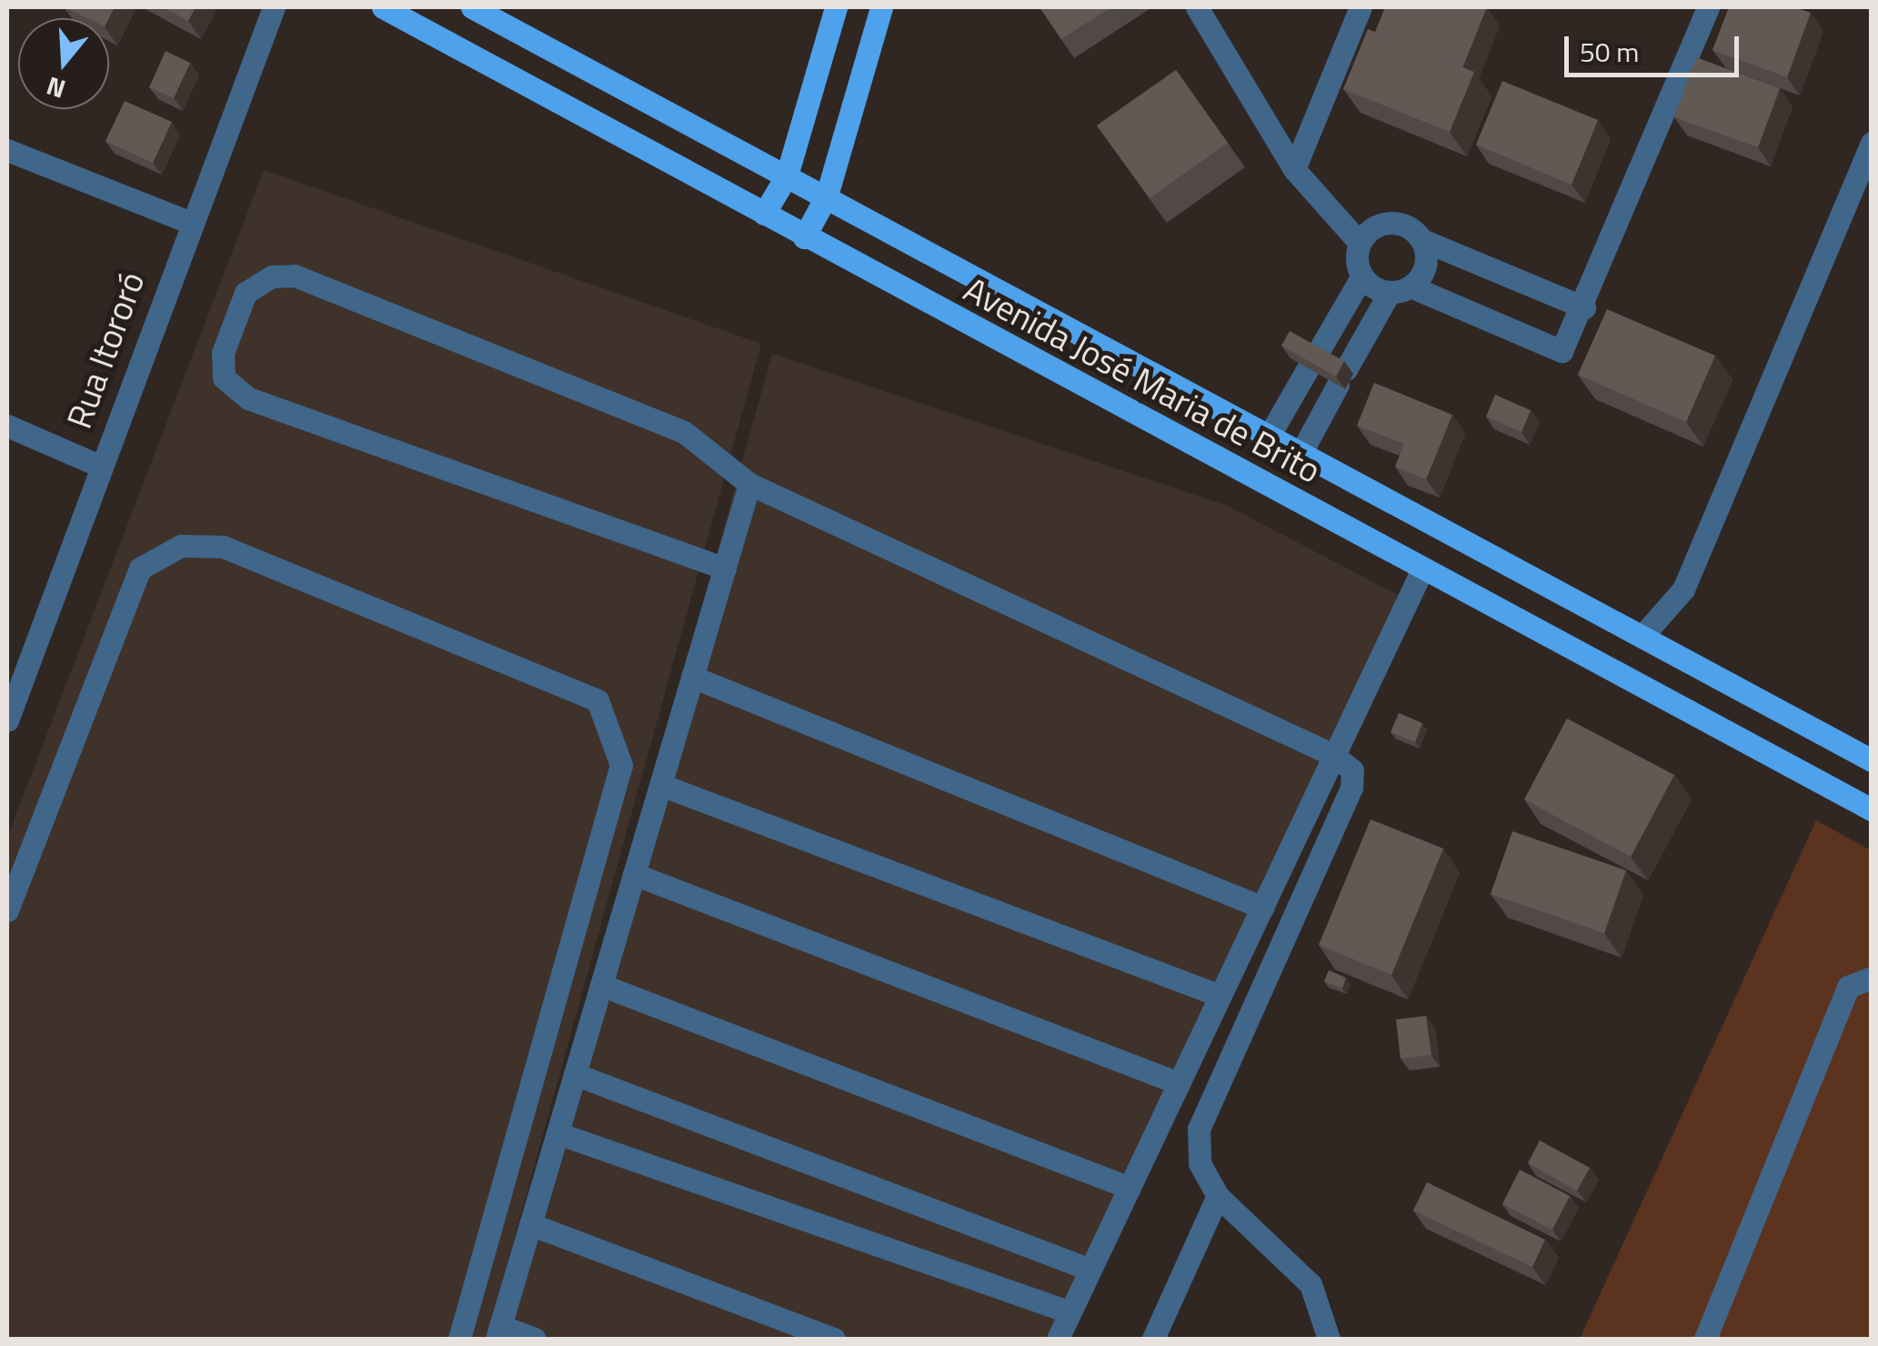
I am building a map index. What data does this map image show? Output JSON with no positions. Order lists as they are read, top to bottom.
{
  "streets": {
    "main road": ["Avenida José Maria de Brito"],
    "street": ["Rua Itororó"]
  },
  "scale_bar": "50 m",
  "north": "bottom"
}
